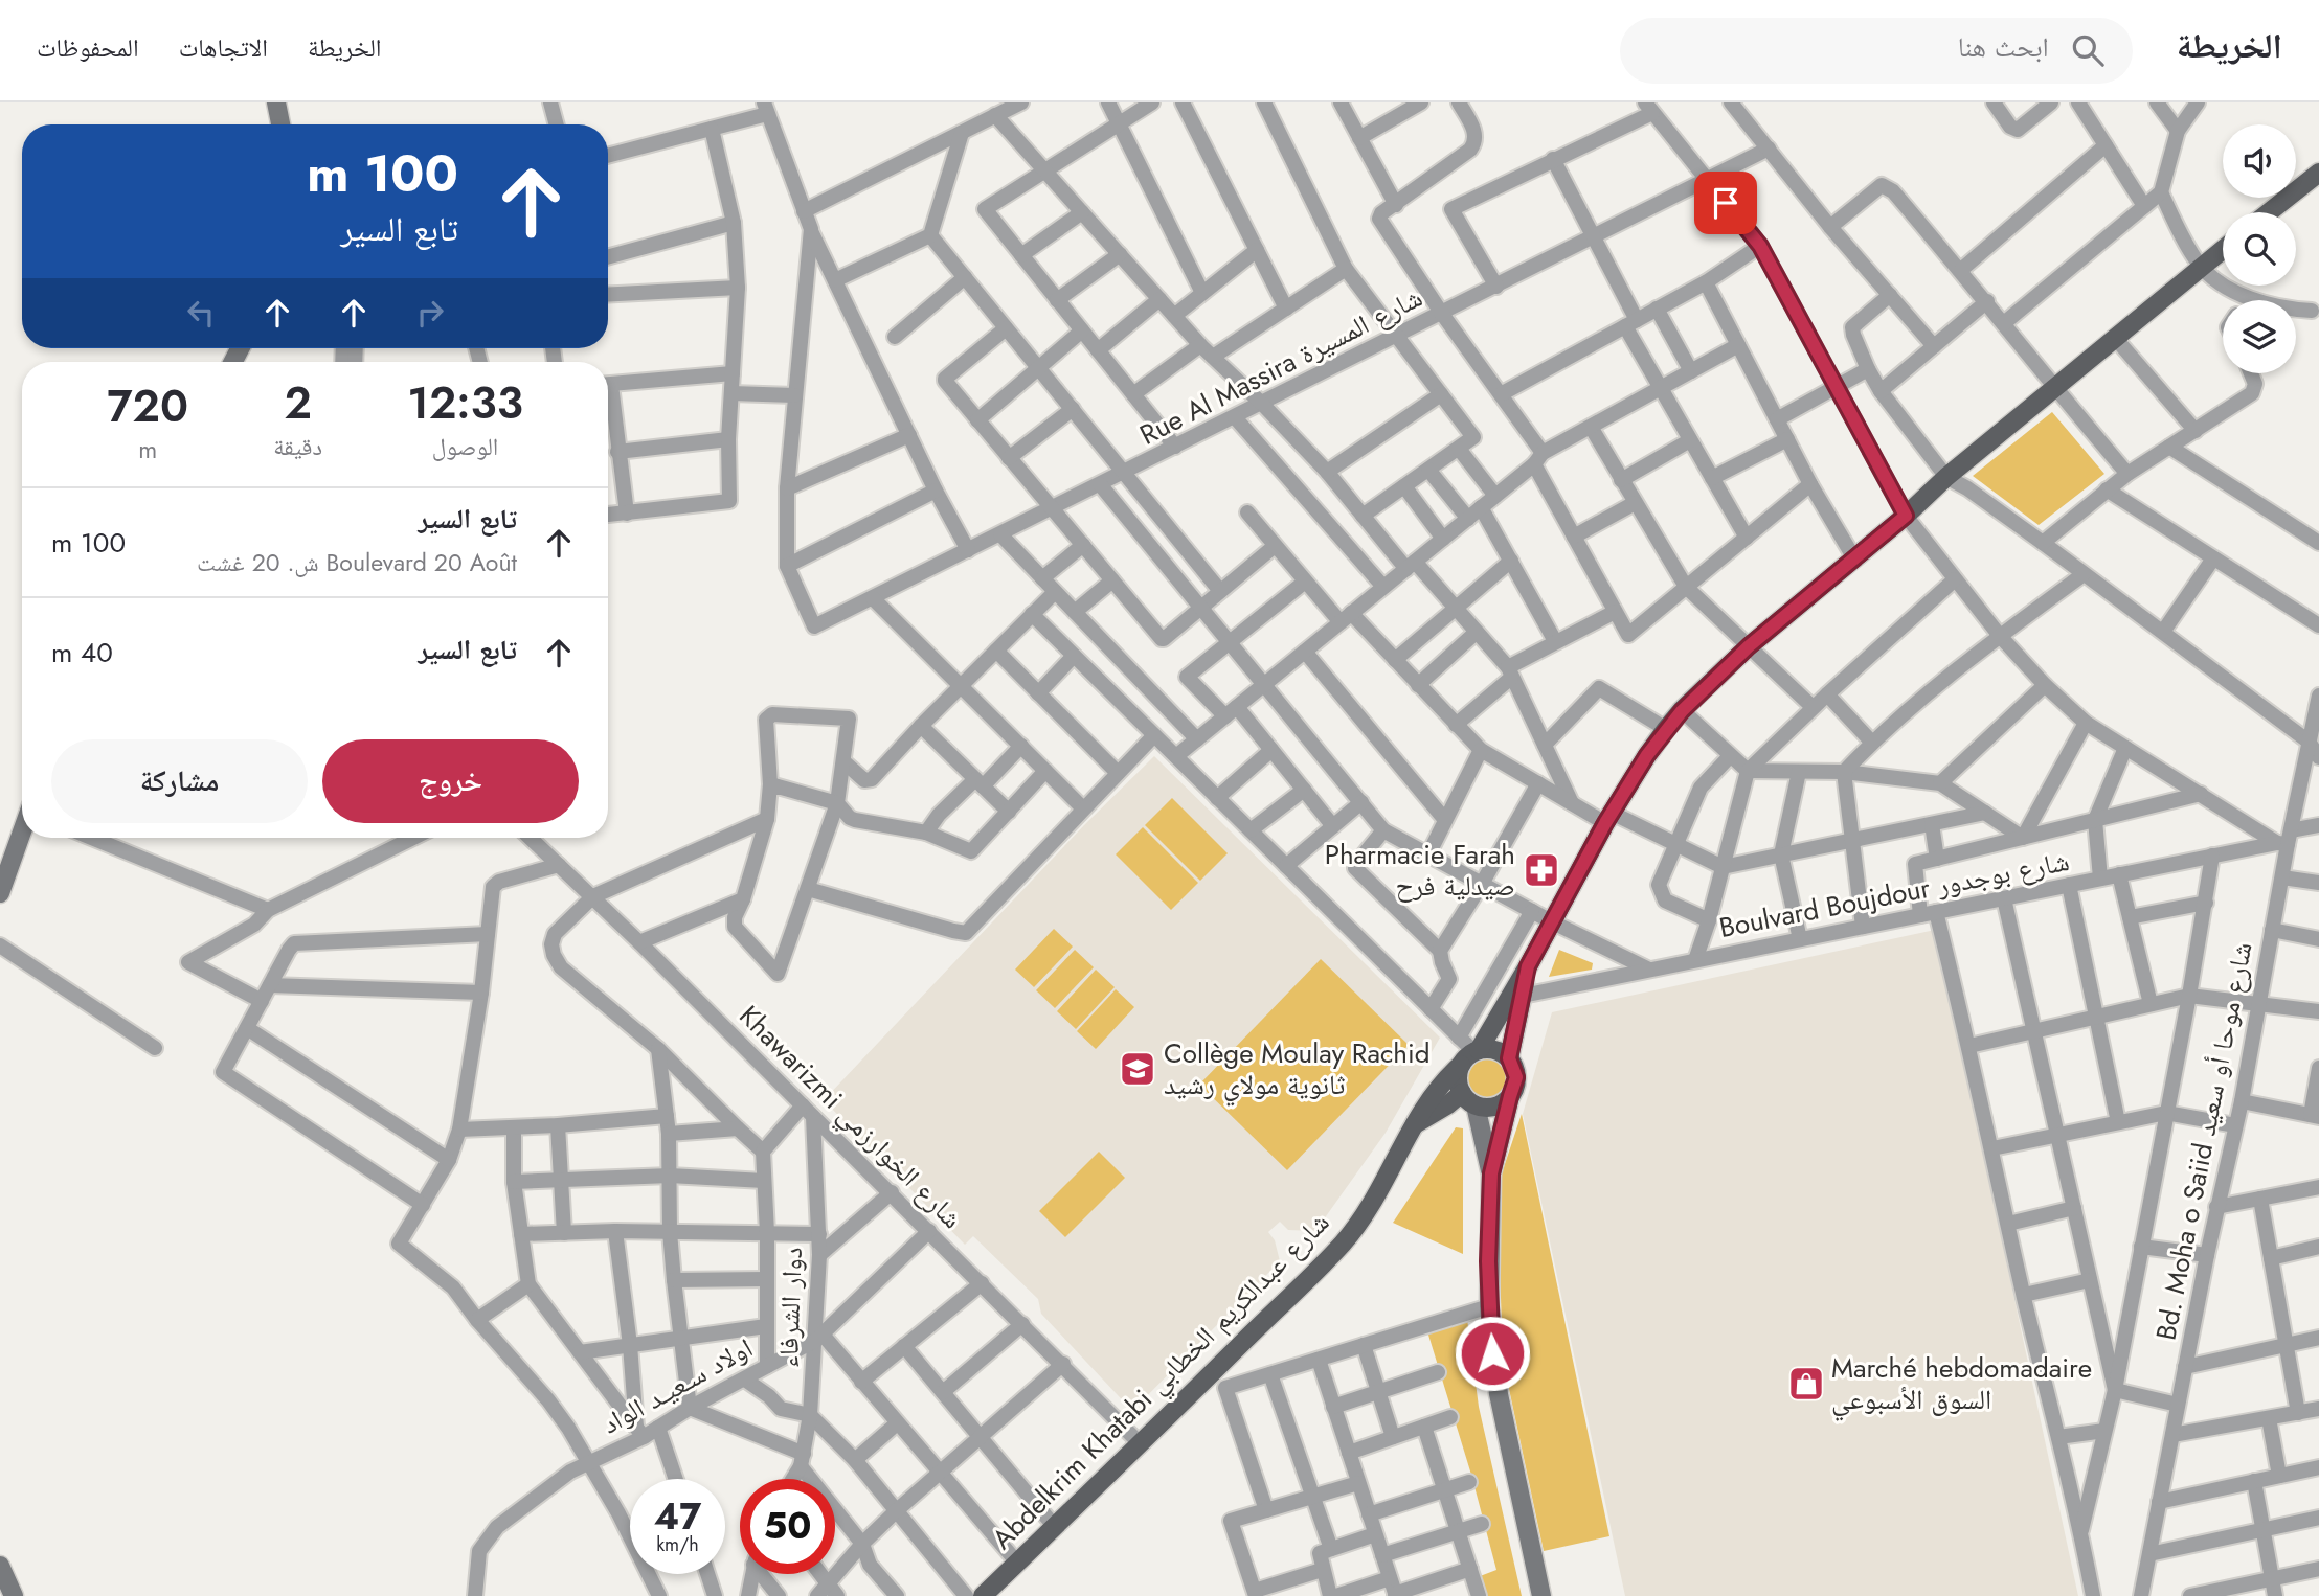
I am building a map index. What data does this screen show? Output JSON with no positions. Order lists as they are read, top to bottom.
{
  "streets": {
    "main road": ["Abdelkrim Khatabi شارع عبدالكريم الخطابي"],
    "street": [
      "Rue Al Massira شارع المسيرة",
      "Boulvard Boujdour شارع بوجدور",
      "Khawarizmi شارع الخوارزمي",
      "Bd. Moha o Saiid شارع موحا أو سعيد",
      "دوار الشرفاء",
      "اولاد سـعيـد الواد"
    ]
  },
  "crossings": [
    ["Boulvard Boujdour شارع بوجدور", "Bd. Moha o Saiid شارع موحا أو سعيد"],
    ["Khawarizmi شارع الخوارزمي", "دوار الشرفاء"],
    ["Khawarizmi شارع الخوارزمي", "Abdelkrim Khatabi شارع عبدالكريم الخطابي"],
    ["Khawarizmi شارع الخوارزمي", "اولاد سـعيـد الواد"],
    ["دوار الشرفاء", "اولاد سـعيـد الواد"]
  ],
  "places": {
    "pharmacy": ["Pharmacie Farah صيدلية فرح"],
    "school or university": ["Collège Moulay Rachid ثانوية مولاي رشيد"],
    "shop": ["Marché hebdomadaire السوق الأسبوعي"]
  },
  "page": {
    "header": "الخريطة",
    "search": "ابحث هنا",
    "nav": ["الخريطة", "الاتجاهات", "المحفوظات"],
    "turn": ["100 m", "تابع السير"],
    "eta": [
      "12:33",
      "الوصول",
      "2",
      "دقيقة",
      "720",
      "m"
    ],
    "list": [
      {
        "name": "تابع السير",
        "note": "Boulevard 20 Août ش. 20 غشت",
        "value": "100 m"
      },
      {
        "name": "تابع السير",
        "value": "40 m"
      }
    ],
    "buttons": ["خروج", "مشاركة"],
    "speed": "47 km/h",
    "limit": "50"
  }
}
